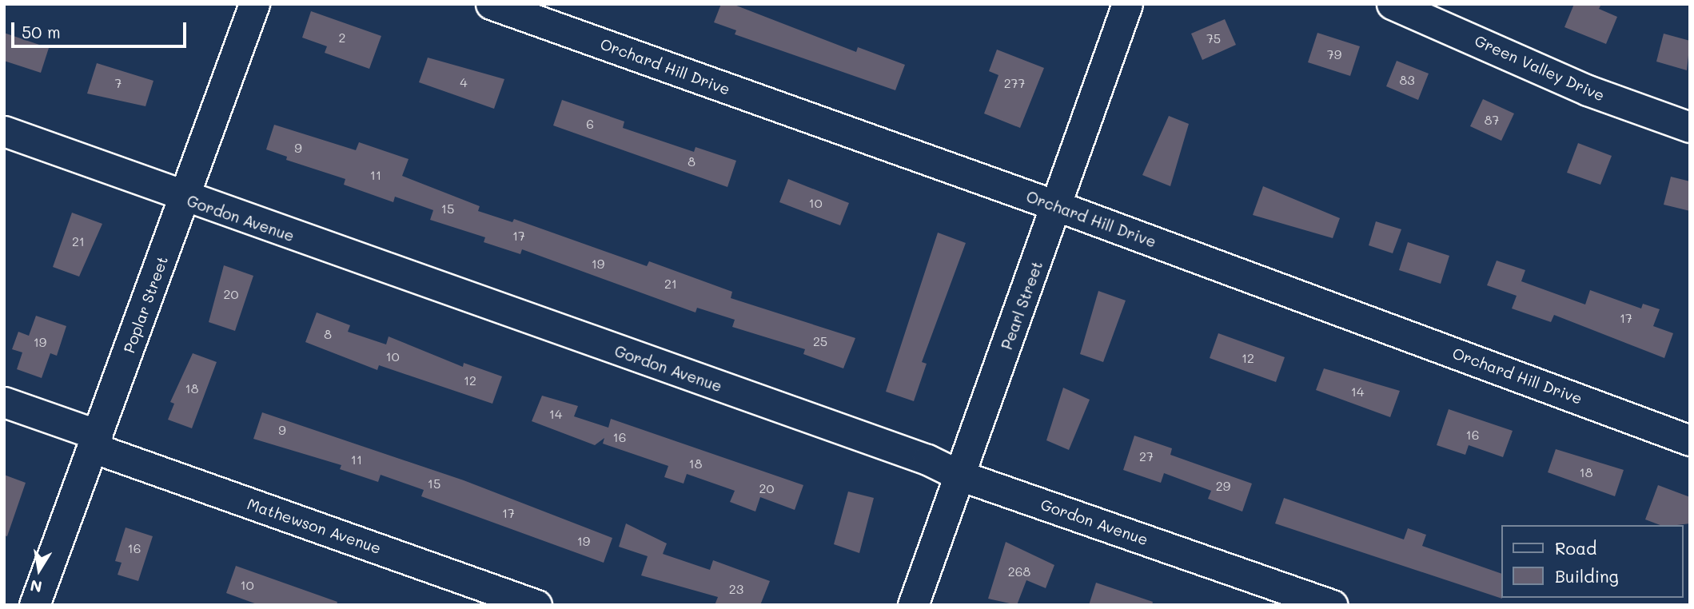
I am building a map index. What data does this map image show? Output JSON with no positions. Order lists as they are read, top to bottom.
{
  "streets": {
    "street": [
      "Orchard Hill Drive",
      "Green Valley Drive",
      "Gordon Avenue",
      "Poplar Street",
      "Pearl Street",
      "Mathewson Avenue"
    ]
  },
  "crossings": [
    ["Orchard Hill Drive", "Pearl Street"],
    ["Gordon Avenue", "Poplar Street"],
    ["Gordon Avenue", "Pearl Street"],
    ["Poplar Street", "Mathewson Avenue"]
  ],
  "house_numbers": [
    "2",
    "75",
    "79",
    "83",
    "4",
    "7",
    "277",
    "87",
    "6",
    "9",
    "8",
    "11",
    "10",
    "15",
    "17",
    "21",
    "19",
    "21",
    "20",
    "17",
    "8",
    "25",
    "19",
    "10",
    "12",
    "12",
    "18",
    "14",
    "14",
    "9",
    "16",
    "16",
    "27",
    "11",
    "18",
    "18",
    "15",
    "29",
    "20",
    "17",
    "19",
    "16",
    "268",
    "10",
    "23"
  ],
  "legend": ["Road", "Building"],
  "scale_bar": "50 m",
  "north": "bottom"
}
